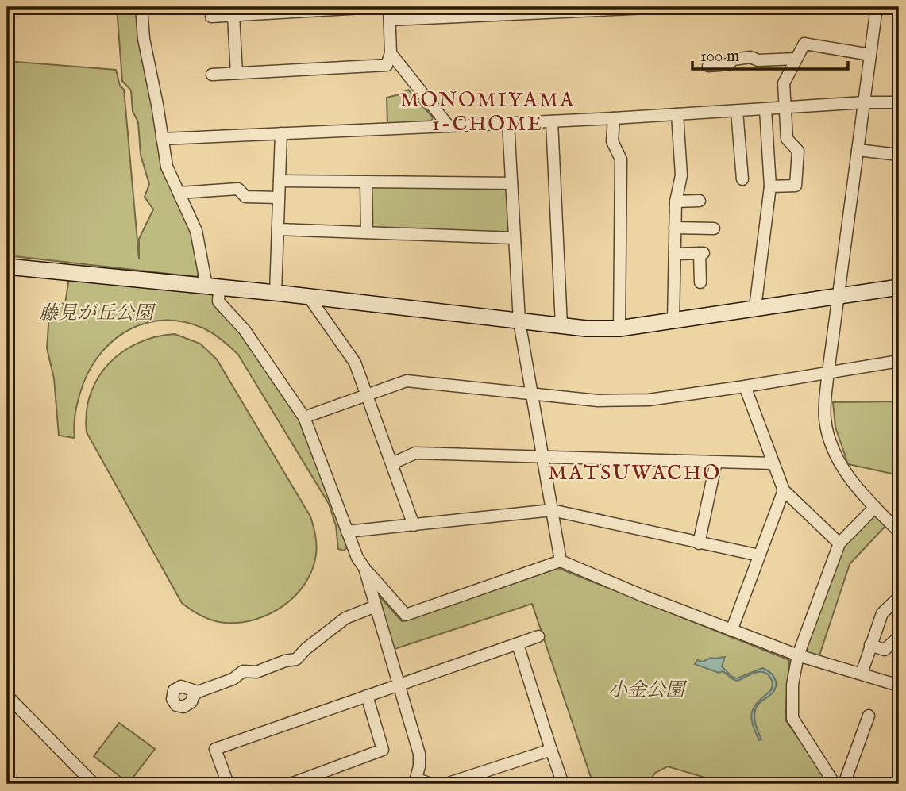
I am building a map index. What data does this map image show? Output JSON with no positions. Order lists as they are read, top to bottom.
{
  "districts": ["MONOMIYAMA 1-CHOME", "MATSUWACHO"],
  "parks": ["藤見が丘公園", "小金公園"],
  "scale_bar": "100 m"
}
